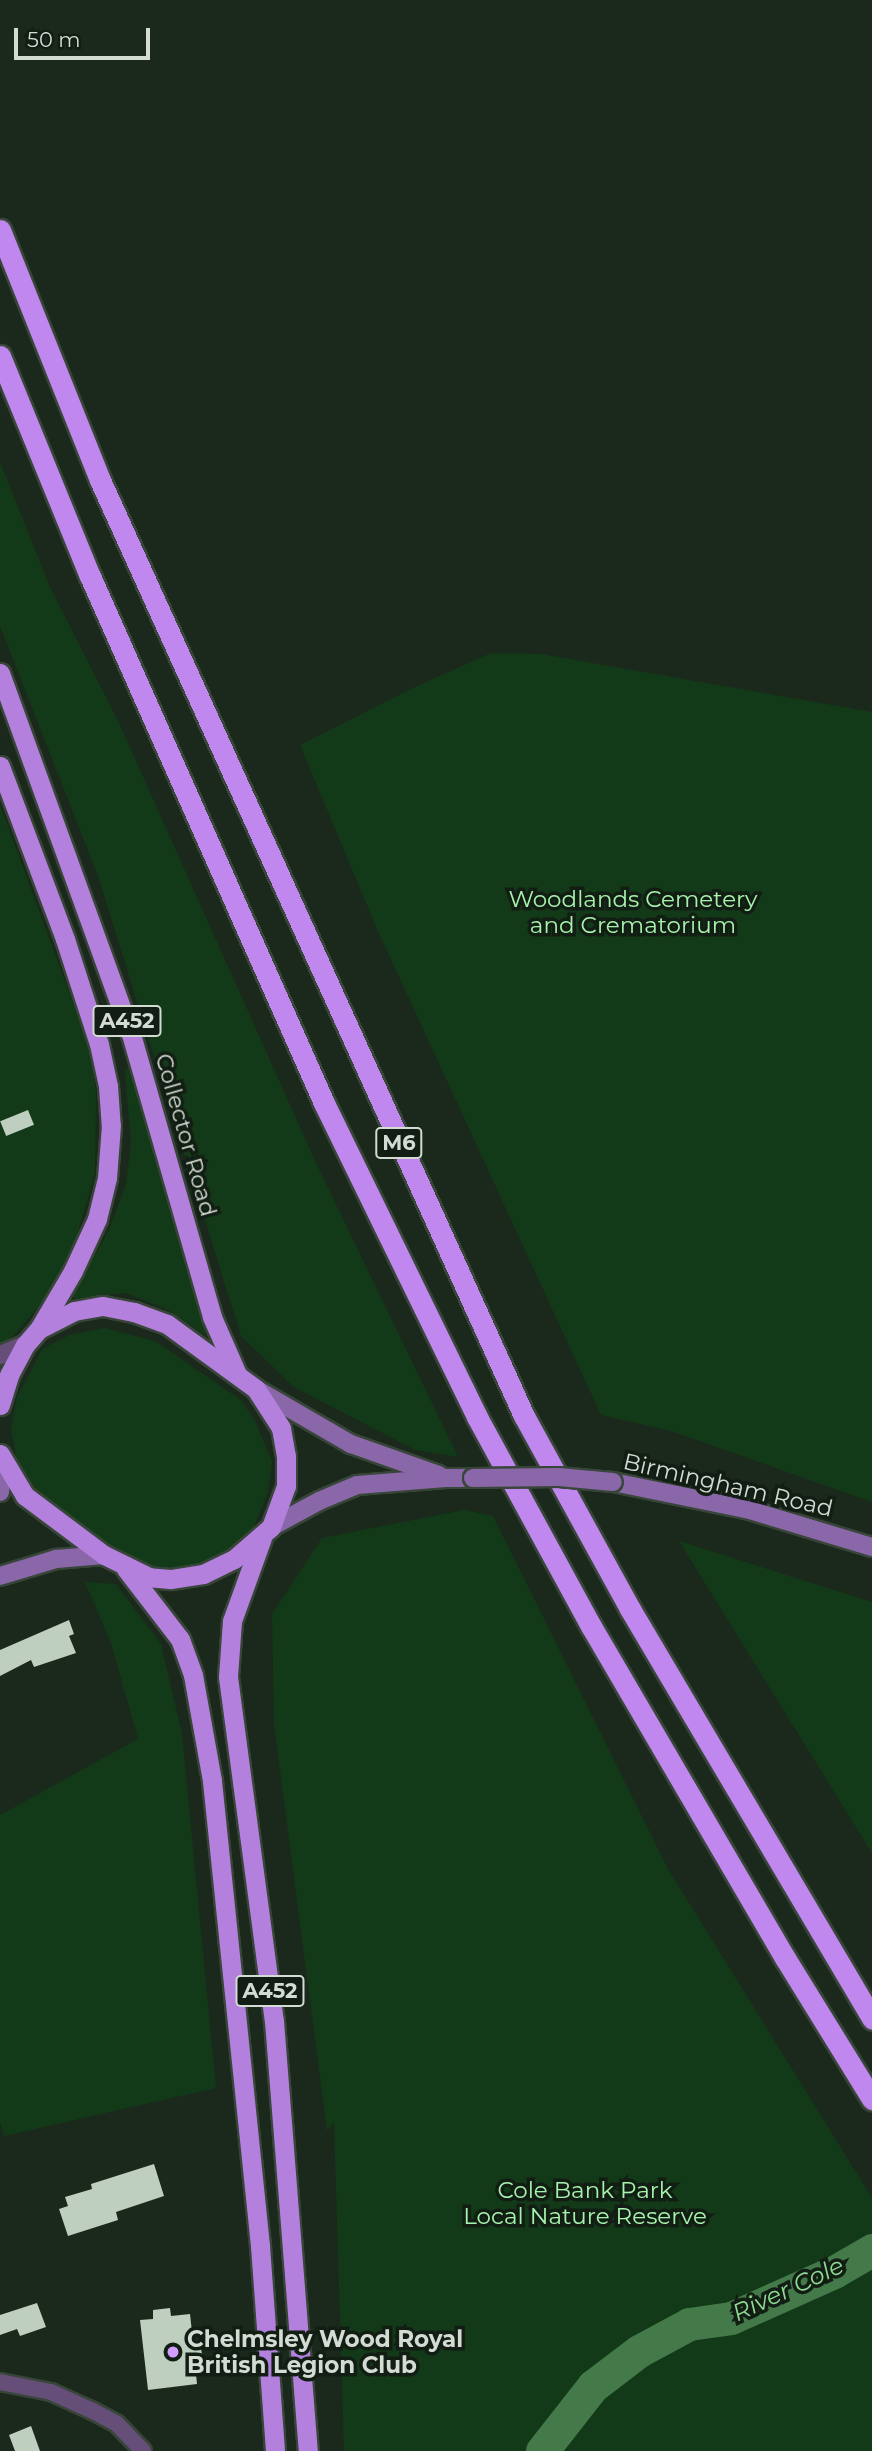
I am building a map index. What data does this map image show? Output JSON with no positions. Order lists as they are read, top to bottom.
{
  "streets": {
    "highway": ["A452", "Collector Road", "M6"],
    "main road": ["Birmingham Road"]
  },
  "crossings": [
    ["A452", "Collector Road"],
    ["A452", "Birmingham Road"]
  ],
  "water": ["River Cole"],
  "parks": ["Woodlands Cemetery and Crematorium", "Cole Bank Park Local Nature Reserve"],
  "places": ["Chelmsley Wood Royal British Legion Club"],
  "scale_bar": "50 m"
}
